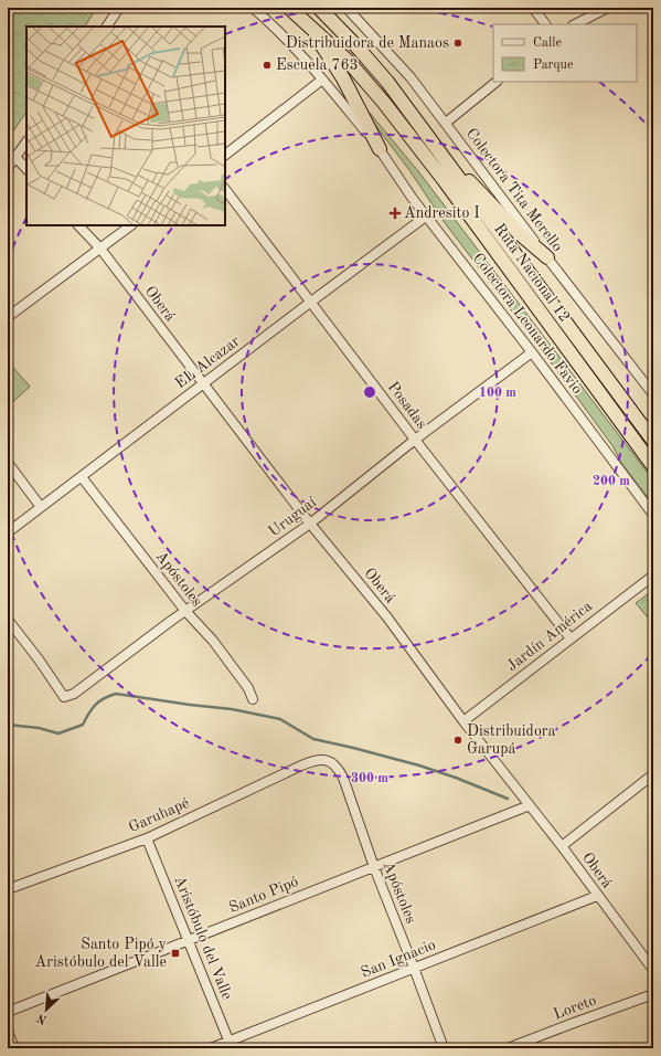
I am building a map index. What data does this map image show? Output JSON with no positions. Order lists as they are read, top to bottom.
{
  "streets": {
    "highway": ["Ruta Nacional 12"],
    "street": [
      "Colectora Tita Merello",
      "Oberá",
      "Colectora Leonardo Favio",
      "EL Alcazar",
      "Posadas",
      "Uruguaí",
      "Apóstoles",
      "Jardín América",
      "Garuhapé",
      "Santo Pipó",
      "Aristóbulo del Valle",
      "San Ignacio",
      "Loreto"
    ]
  },
  "crossings": [
    ["Oberá", "EL Alcazar"],
    ["Oberá", "Uruguaí"],
    ["Oberá", "Jardín América"],
    ["Oberá", "Santo Pipó"],
    ["Oberá", "San Ignacio"],
    ["Colectora Leonardo Favio", "EL Alcazar"],
    ["Colectora Leonardo Favio", "Uruguaí"],
    ["EL Alcazar", "Posadas"],
    ["EL Alcazar", "Apóstoles"],
    ["Posadas", "Uruguaí"],
    ["Posadas", "Jardín América"],
    ["Uruguaí", "Apóstoles"],
    ["Apóstoles", "Garuhapé"],
    ["Apóstoles", "Santo Pipó"],
    ["Apóstoles", "San Ignacio"],
    ["Garuhapé", "Aristóbulo del Valle"],
    ["Santo Pipó", "Aristóbulo del Valle"],
    ["Aristóbulo del Valle", "San Ignacio"]
  ],
  "places": {
    "other": ["Distribuidora de Manaos", "Escuela 763", "Distribuidora Garupá"],
    "health": ["Andresito I"],
    "transit": ["Santo Pipó y Aristóbulo del Valle"]
  },
  "legend": ["Calle", "Parque"],
  "north": "bottom left",
  "rings": ["100 m", "200 m", "300 m"]
}
